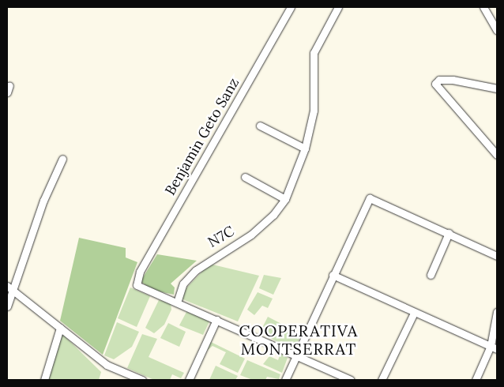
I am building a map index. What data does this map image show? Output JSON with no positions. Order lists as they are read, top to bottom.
{
  "streets": {
    "street": ["Benjamin Geto Sanz", "N7C"]
  },
  "crossings": [
    ["Benjamin Geto Sanz", "N7C"]
  ],
  "districts": ["COOPERATIVA MONTSERRAT"]
}
